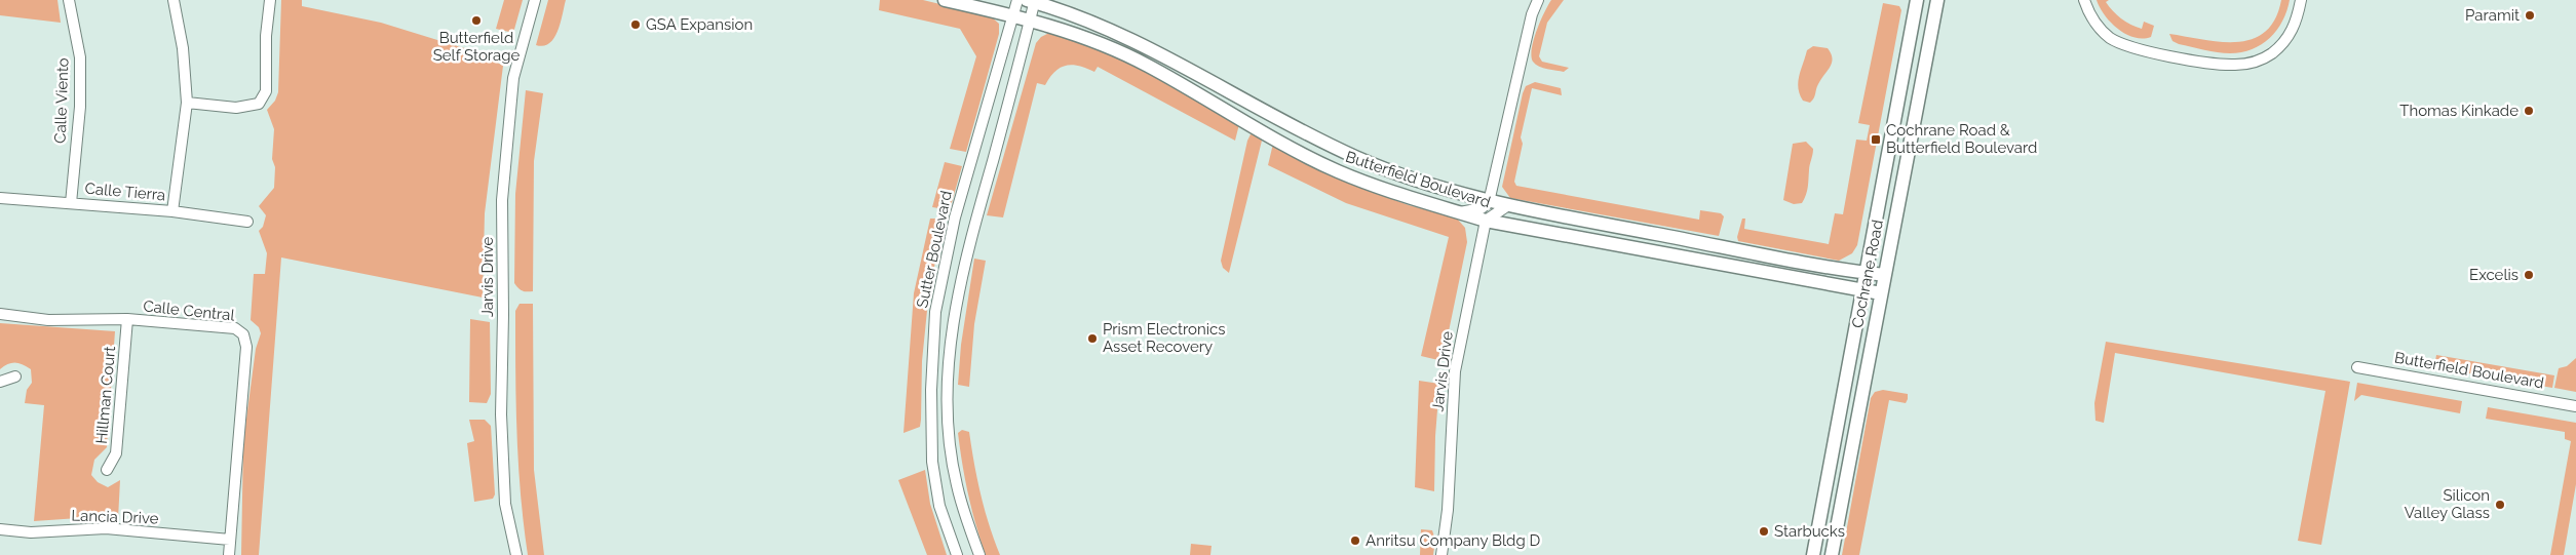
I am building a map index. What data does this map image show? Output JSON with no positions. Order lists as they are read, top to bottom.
{
  "streets": {
    "main road": ["Butterfield Boulevard", "Cochrane Road"],
    "street": [
      "Calle Viento",
      "Calle Tierra",
      "Sutter Boulevard",
      "Jarvis Drive",
      "Calle Central",
      "Hillman Court",
      "Lancia Drive"
    ]
  },
  "crossings": [
    ["Calle Viento", "Calle Tierra"],
    ["Butterfield Boulevard", "Sutter Boulevard"],
    ["Butterfield Boulevard", "Cochrane Road"],
    ["Butterfield Boulevard", "Jarvis Drive"],
    ["Calle Central", "Hillman Court"],
    ["Calle Central", "Lancia Drive"]
  ],
  "places": {
    "other": [
      "Paramit",
      "Butterfield Self Storage",
      "GSA Expansion",
      "Thomas Kinkade",
      "Excelis",
      "Prism Electronics Asset Recovery",
      "Silicon Valley Glass",
      "Starbucks",
      "Anritsu Company Bldg D"
    ],
    "transit": ["Cochrane Road & Butterfield Boulevard"]
  }
}
